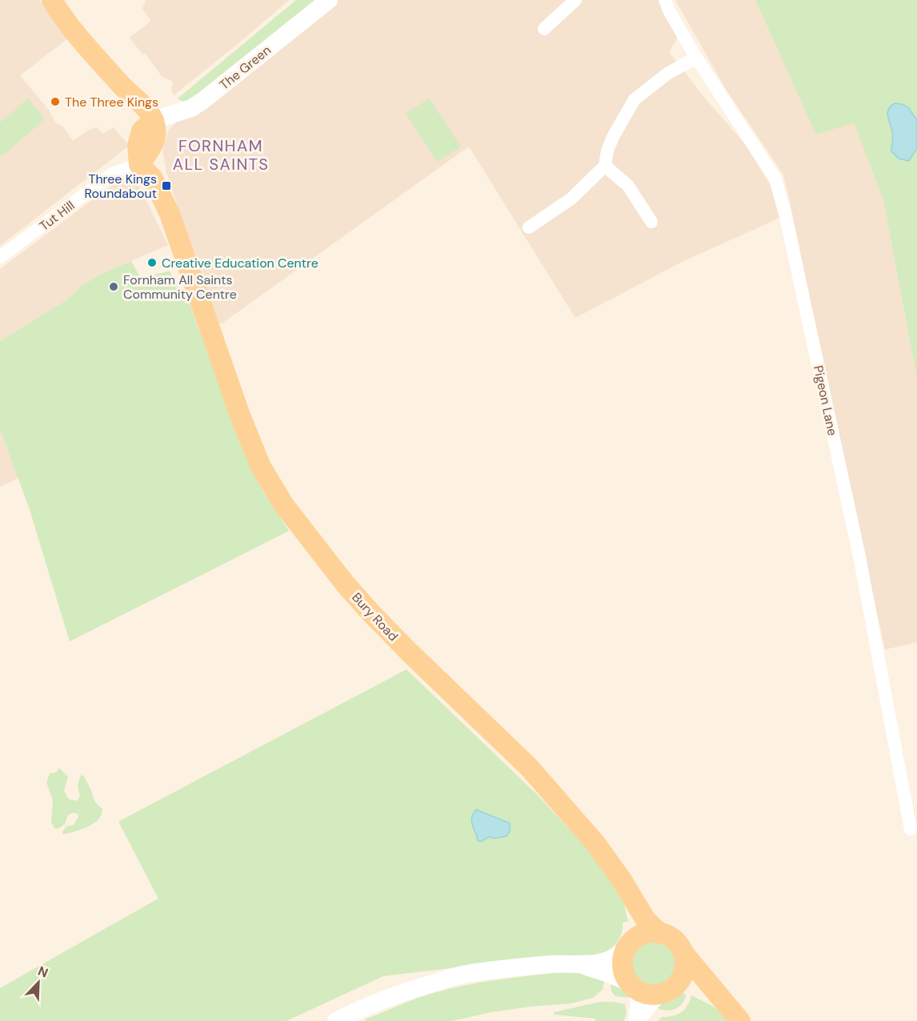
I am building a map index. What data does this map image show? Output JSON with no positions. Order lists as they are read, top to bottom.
{
  "streets": {
    "main road": ["The Green", "Bury Road"],
    "street": ["Tut Hill", "Pigeon Lane"]
  },
  "crossings": [
    ["Tut Hill", "Bury Road"]
  ],
  "districts": ["FORNHAM ALL SAINTS"],
  "places": {
    "other": ["The Three Kings", "Creative Education Centre", "Fornham All Saints Community Centre"],
    "transit": ["Three Kings Roundabout"]
  },
  "north": "top right"
}
